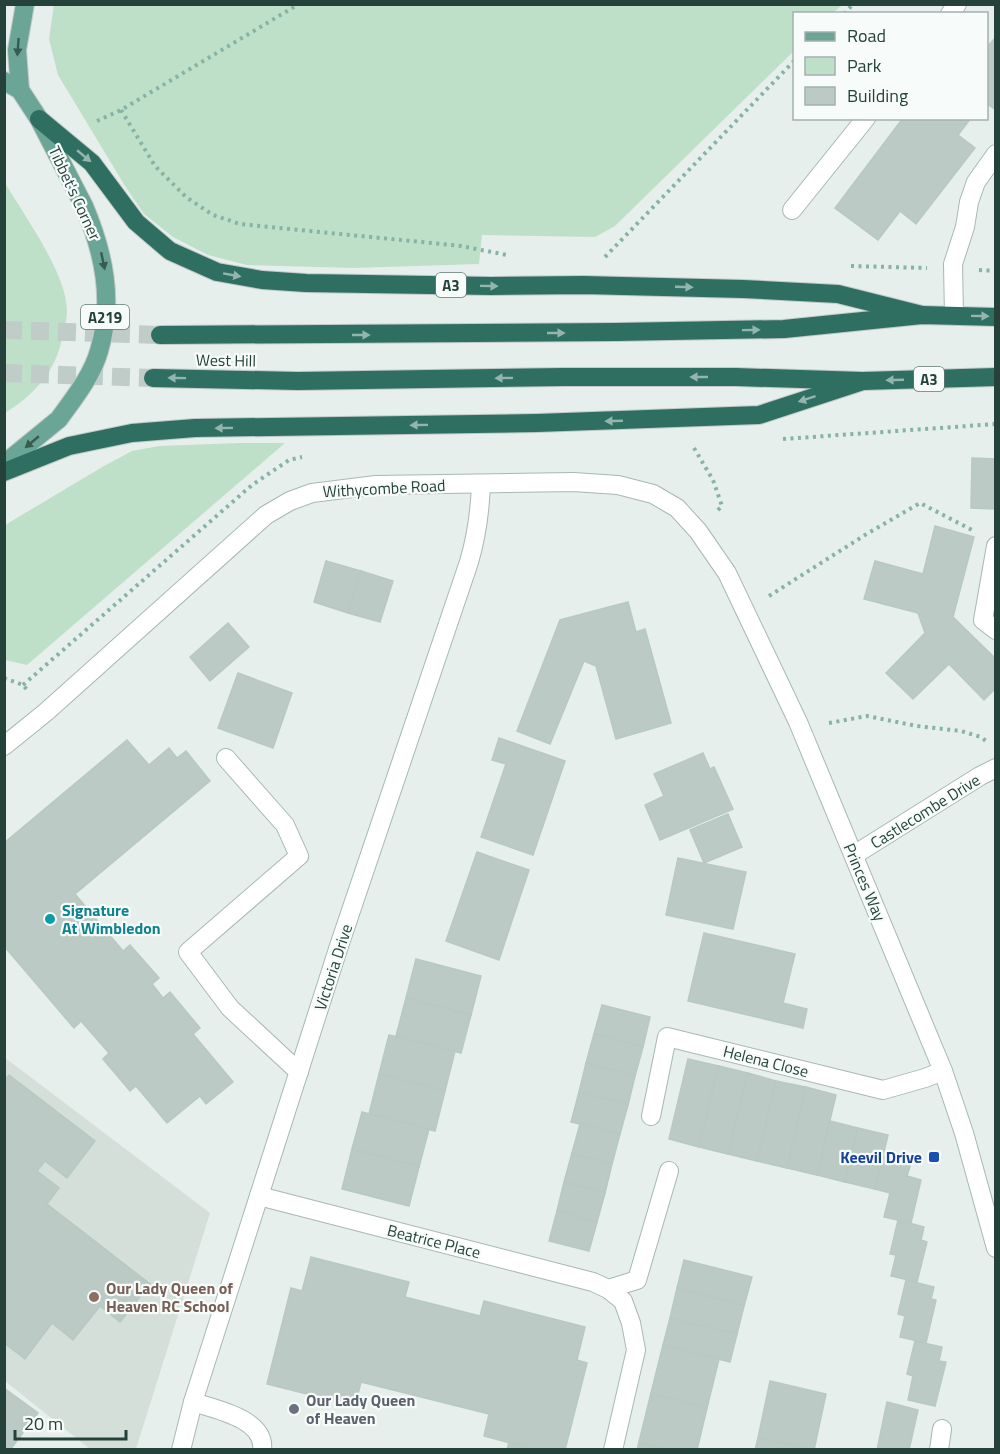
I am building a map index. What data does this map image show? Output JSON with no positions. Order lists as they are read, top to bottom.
{
  "streets": {
    "highway": ["A3", "West Hill"],
    "main road": ["Tibbet's Corner", "A219"],
    "street": [
      "Withycombe Road",
      "Castlecombe Drive",
      "Princes Way",
      "Victoria Drive",
      "Helena Close",
      "Beatrice Place"
    ]
  },
  "crossings": [
    ["Tibbet's Corner", "A3"],
    ["Tibbet's Corner", "A219"],
    ["A3", "West Hill"],
    ["Withycombe Road", "Princes Way"],
    ["Withycombe Road", "Victoria Drive"],
    ["Castlecombe Drive", "Princes Way"],
    ["Princes Way", "Helena Close"],
    ["Victoria Drive", "Beatrice Place"]
  ],
  "one_way": ["Tibbet's Corner"],
  "places": {
    "other": ["Signature At Wimbledon", "Our Lady Queen of Heaven RC School", "Our Lady Queen of Heaven"],
    "transit": ["Keevil Drive"]
  },
  "legend": ["Road", "Park", "Building"],
  "scale_bar": "20 m"
}
